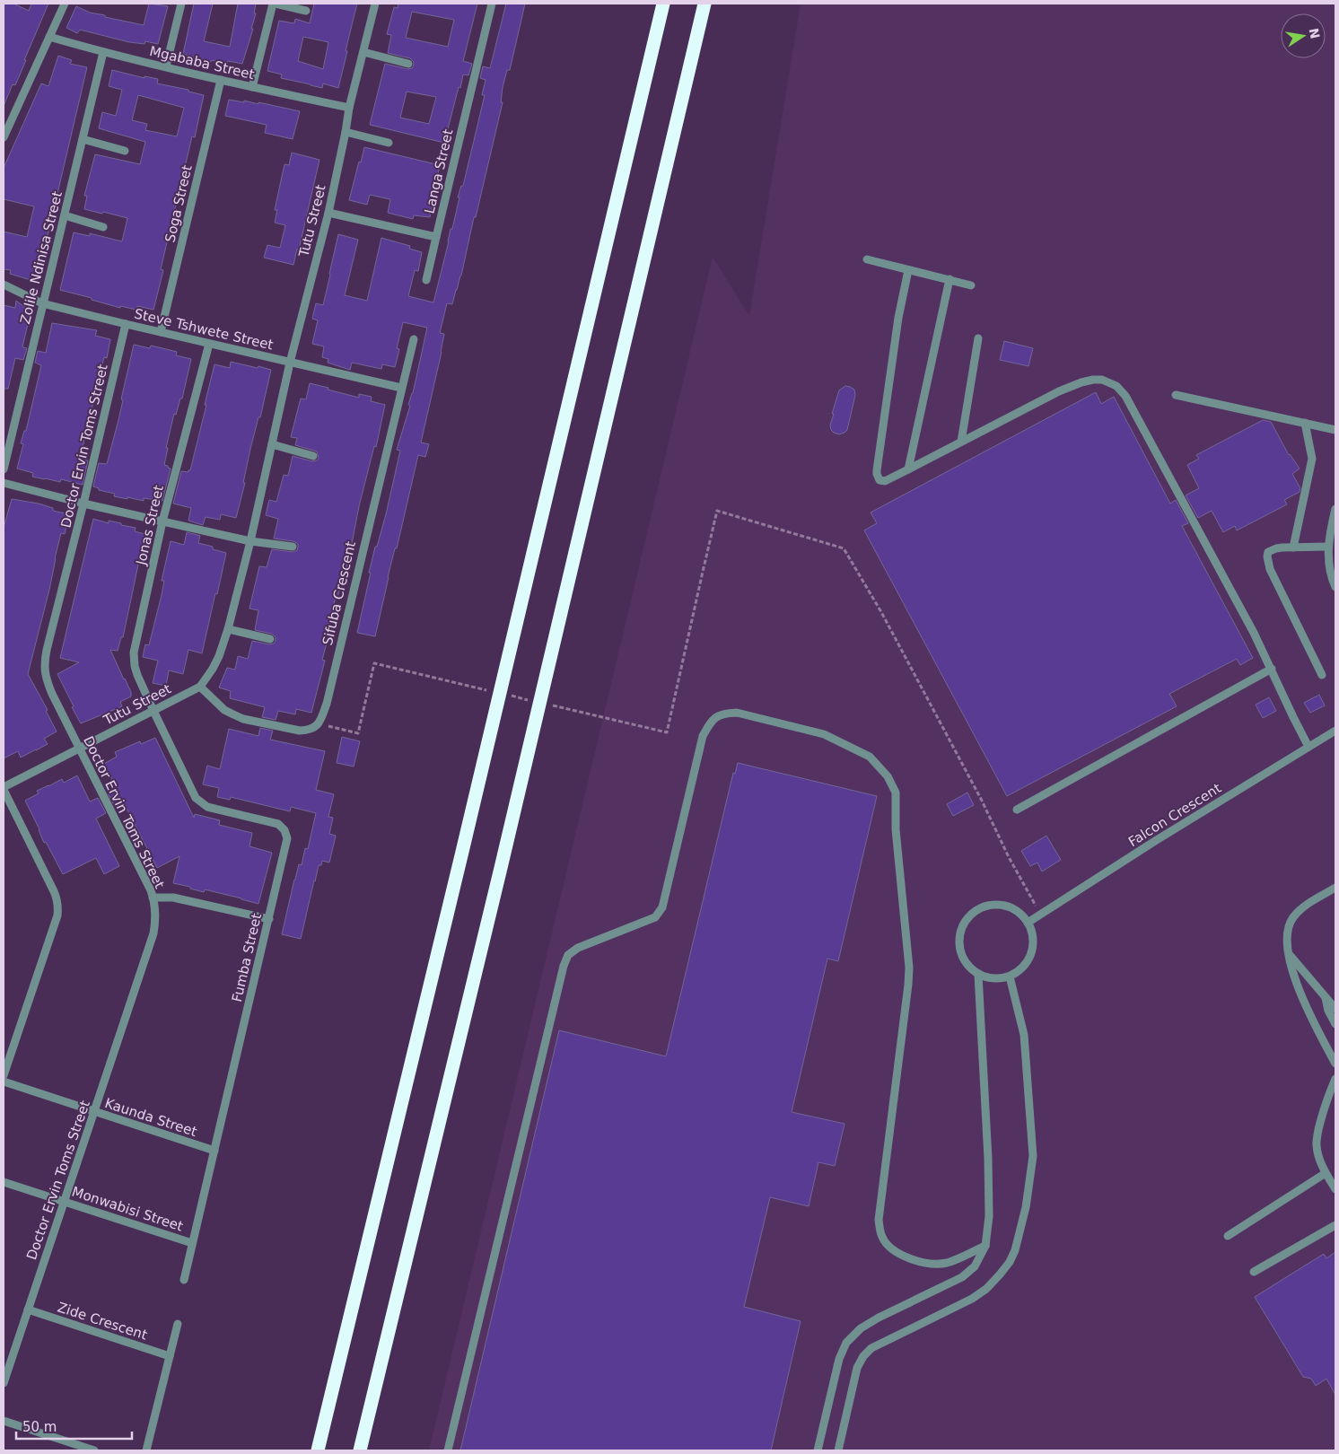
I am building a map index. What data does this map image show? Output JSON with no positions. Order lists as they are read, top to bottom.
{
  "streets": {
    "street": [
      "Mgababa Street",
      "Langa Street",
      "Soga Street",
      "Tutu Street",
      "Zolile Ndinisa Street",
      "Steve Tshwete Street",
      "Doctor Ervin Toms Street",
      "Jonas Street",
      "Sifuba Crescent",
      "Falcon Crescent",
      "Fumba Street",
      "Kaunda Street",
      "Monwabisi Street",
      "Zide Crescent"
    ]
  },
  "crossings": [
    ["Mgababa Street", "Soga Street"],
    ["Mgababa Street", "Tutu Street"],
    ["Mgababa Street", "Zolile Ndinisa Street"],
    ["Soga Street", "Steve Tshwete Street"],
    ["Tutu Street", "Steve Tshwete Street"],
    ["Tutu Street", "Doctor Ervin Toms Street"],
    ["Tutu Street", "Jonas Street"],
    ["Tutu Street", "Fumba Street"],
    ["Zolile Ndinisa Street", "Steve Tshwete Street"],
    ["Steve Tshwete Street", "Doctor Ervin Toms Street"],
    ["Steve Tshwete Street", "Jonas Street"],
    ["Steve Tshwete Street", "Sifuba Crescent"],
    ["Doctor Ervin Toms Street", "Kaunda Street"],
    ["Doctor Ervin Toms Street", "Monwabisi Street"],
    ["Doctor Ervin Toms Street", "Zide Crescent"],
    ["Jonas Street", "Fumba Street"],
    ["Fumba Street", "Kaunda Street"],
    ["Fumba Street", "Monwabisi Street"]
  ],
  "scale_bar": "50 m",
  "north": "right"
}
